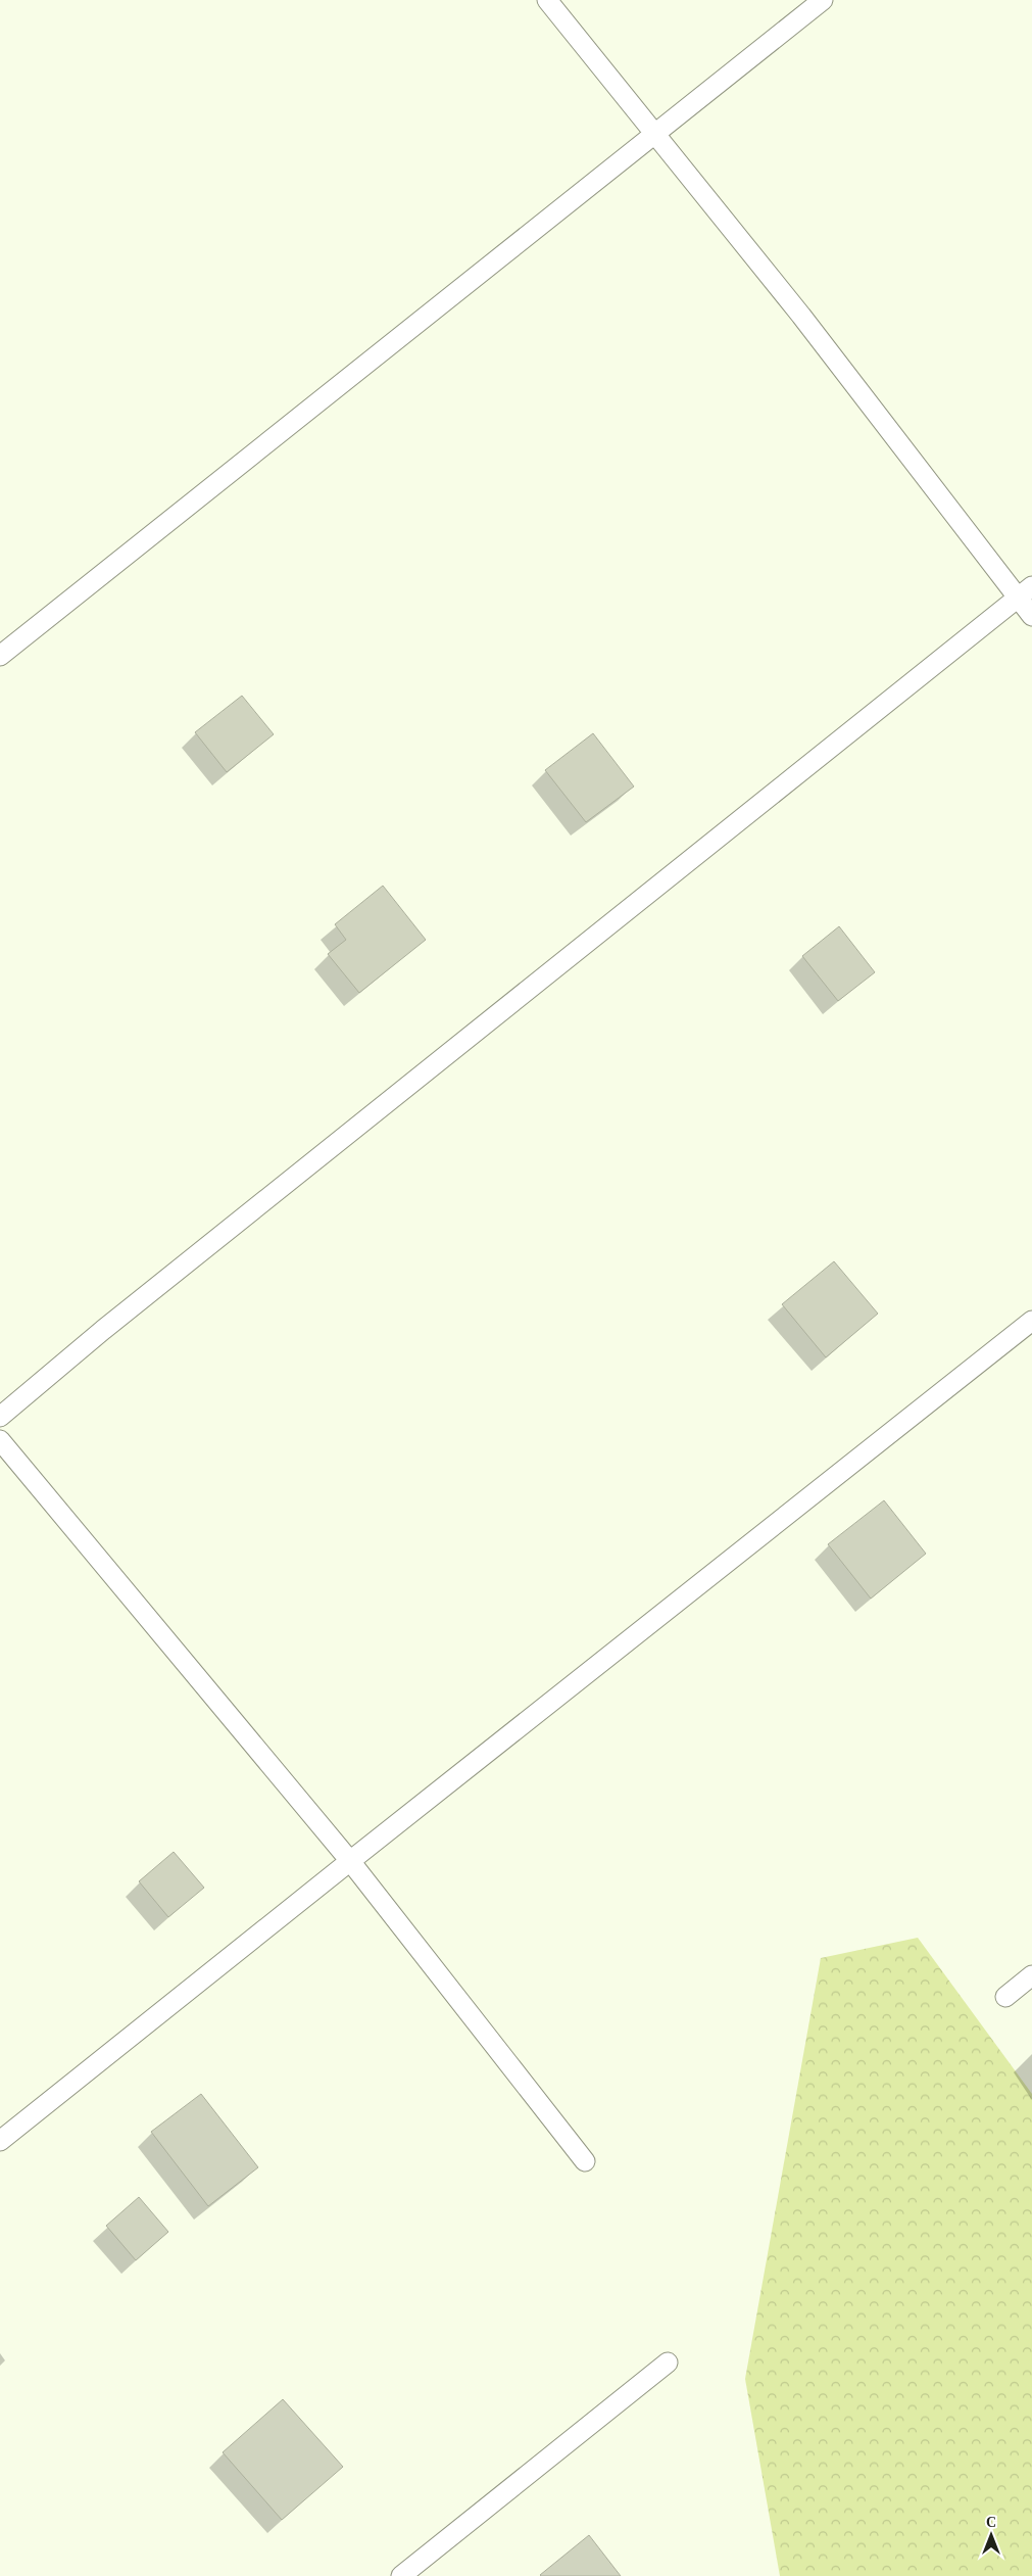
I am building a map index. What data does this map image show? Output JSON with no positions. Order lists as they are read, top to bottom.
{
  "north": "top"
}
